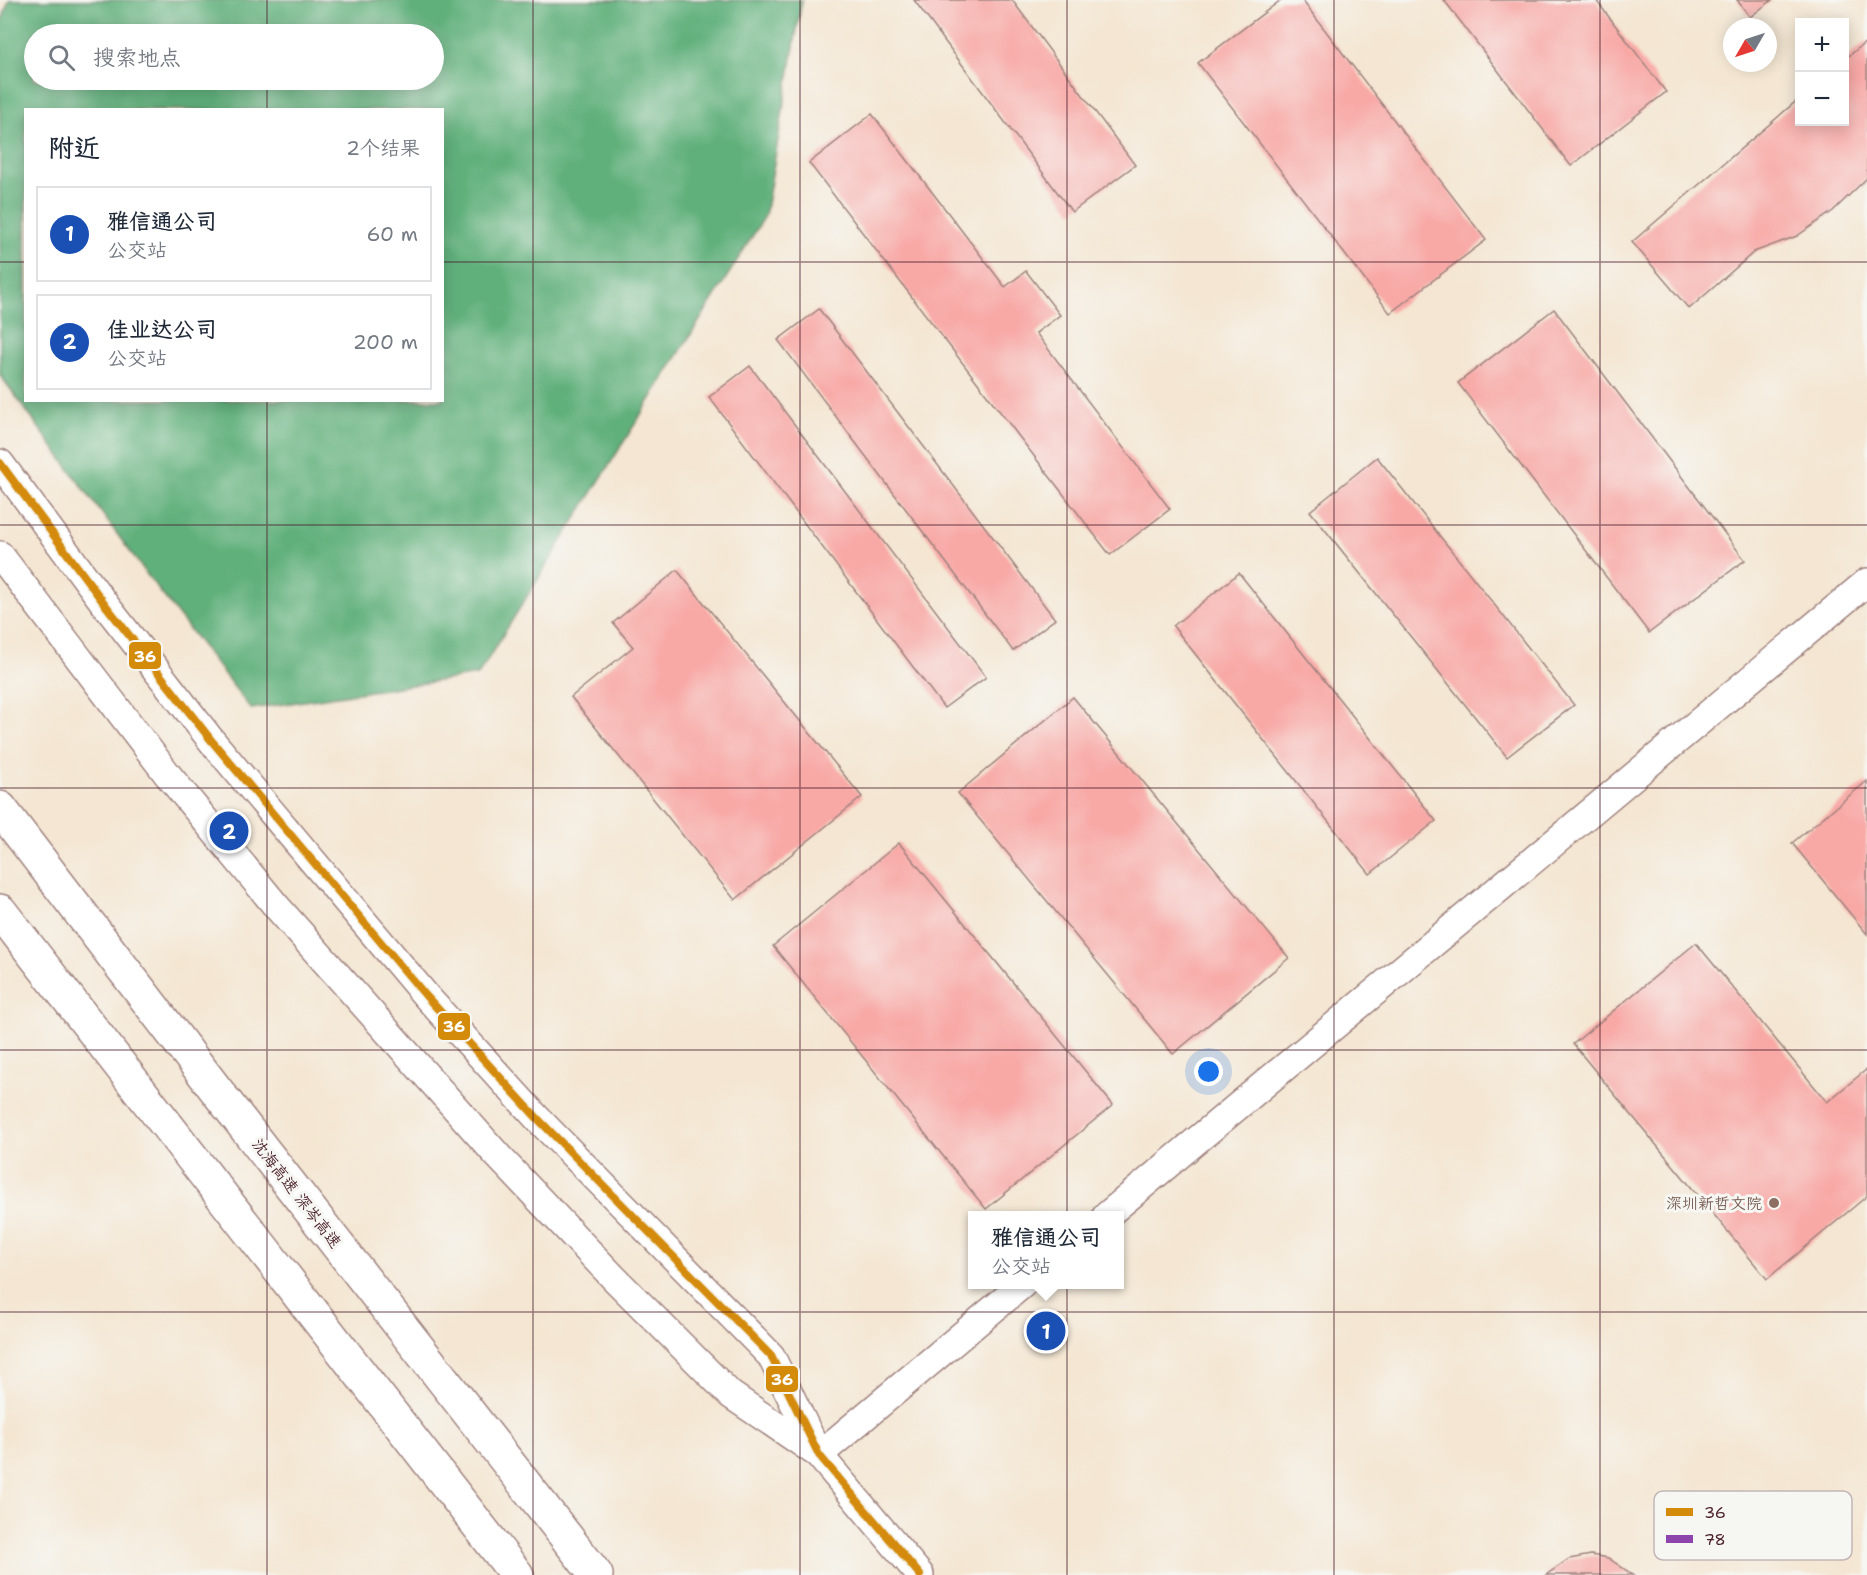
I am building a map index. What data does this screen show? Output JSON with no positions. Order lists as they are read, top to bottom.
{
  "streets": {
    "highway": ["沈海高速 深岑高速"]
  },
  "places": ["深圳新哲文院"],
  "lines": ["transit line 36"],
  "legend": ["36", "78"],
  "north": "bottom left",
  "page": {
    "map_buttons": ["+", "−"],
    "search": "搜索地点",
    "heading": ["附近", "2个结果"],
    "list": [
      {
        "mark": "1",
        "name": "雅信通公司",
        "note": "公交站",
        "value": "60 m"
      },
      {
        "mark": "2",
        "name": "佳业达公司",
        "note": "公交站",
        "value": "200 m"
      }
    ],
    "pins": ["2", "1"],
    "popup": ["雅信通公司", "公交站"]
  }
}
